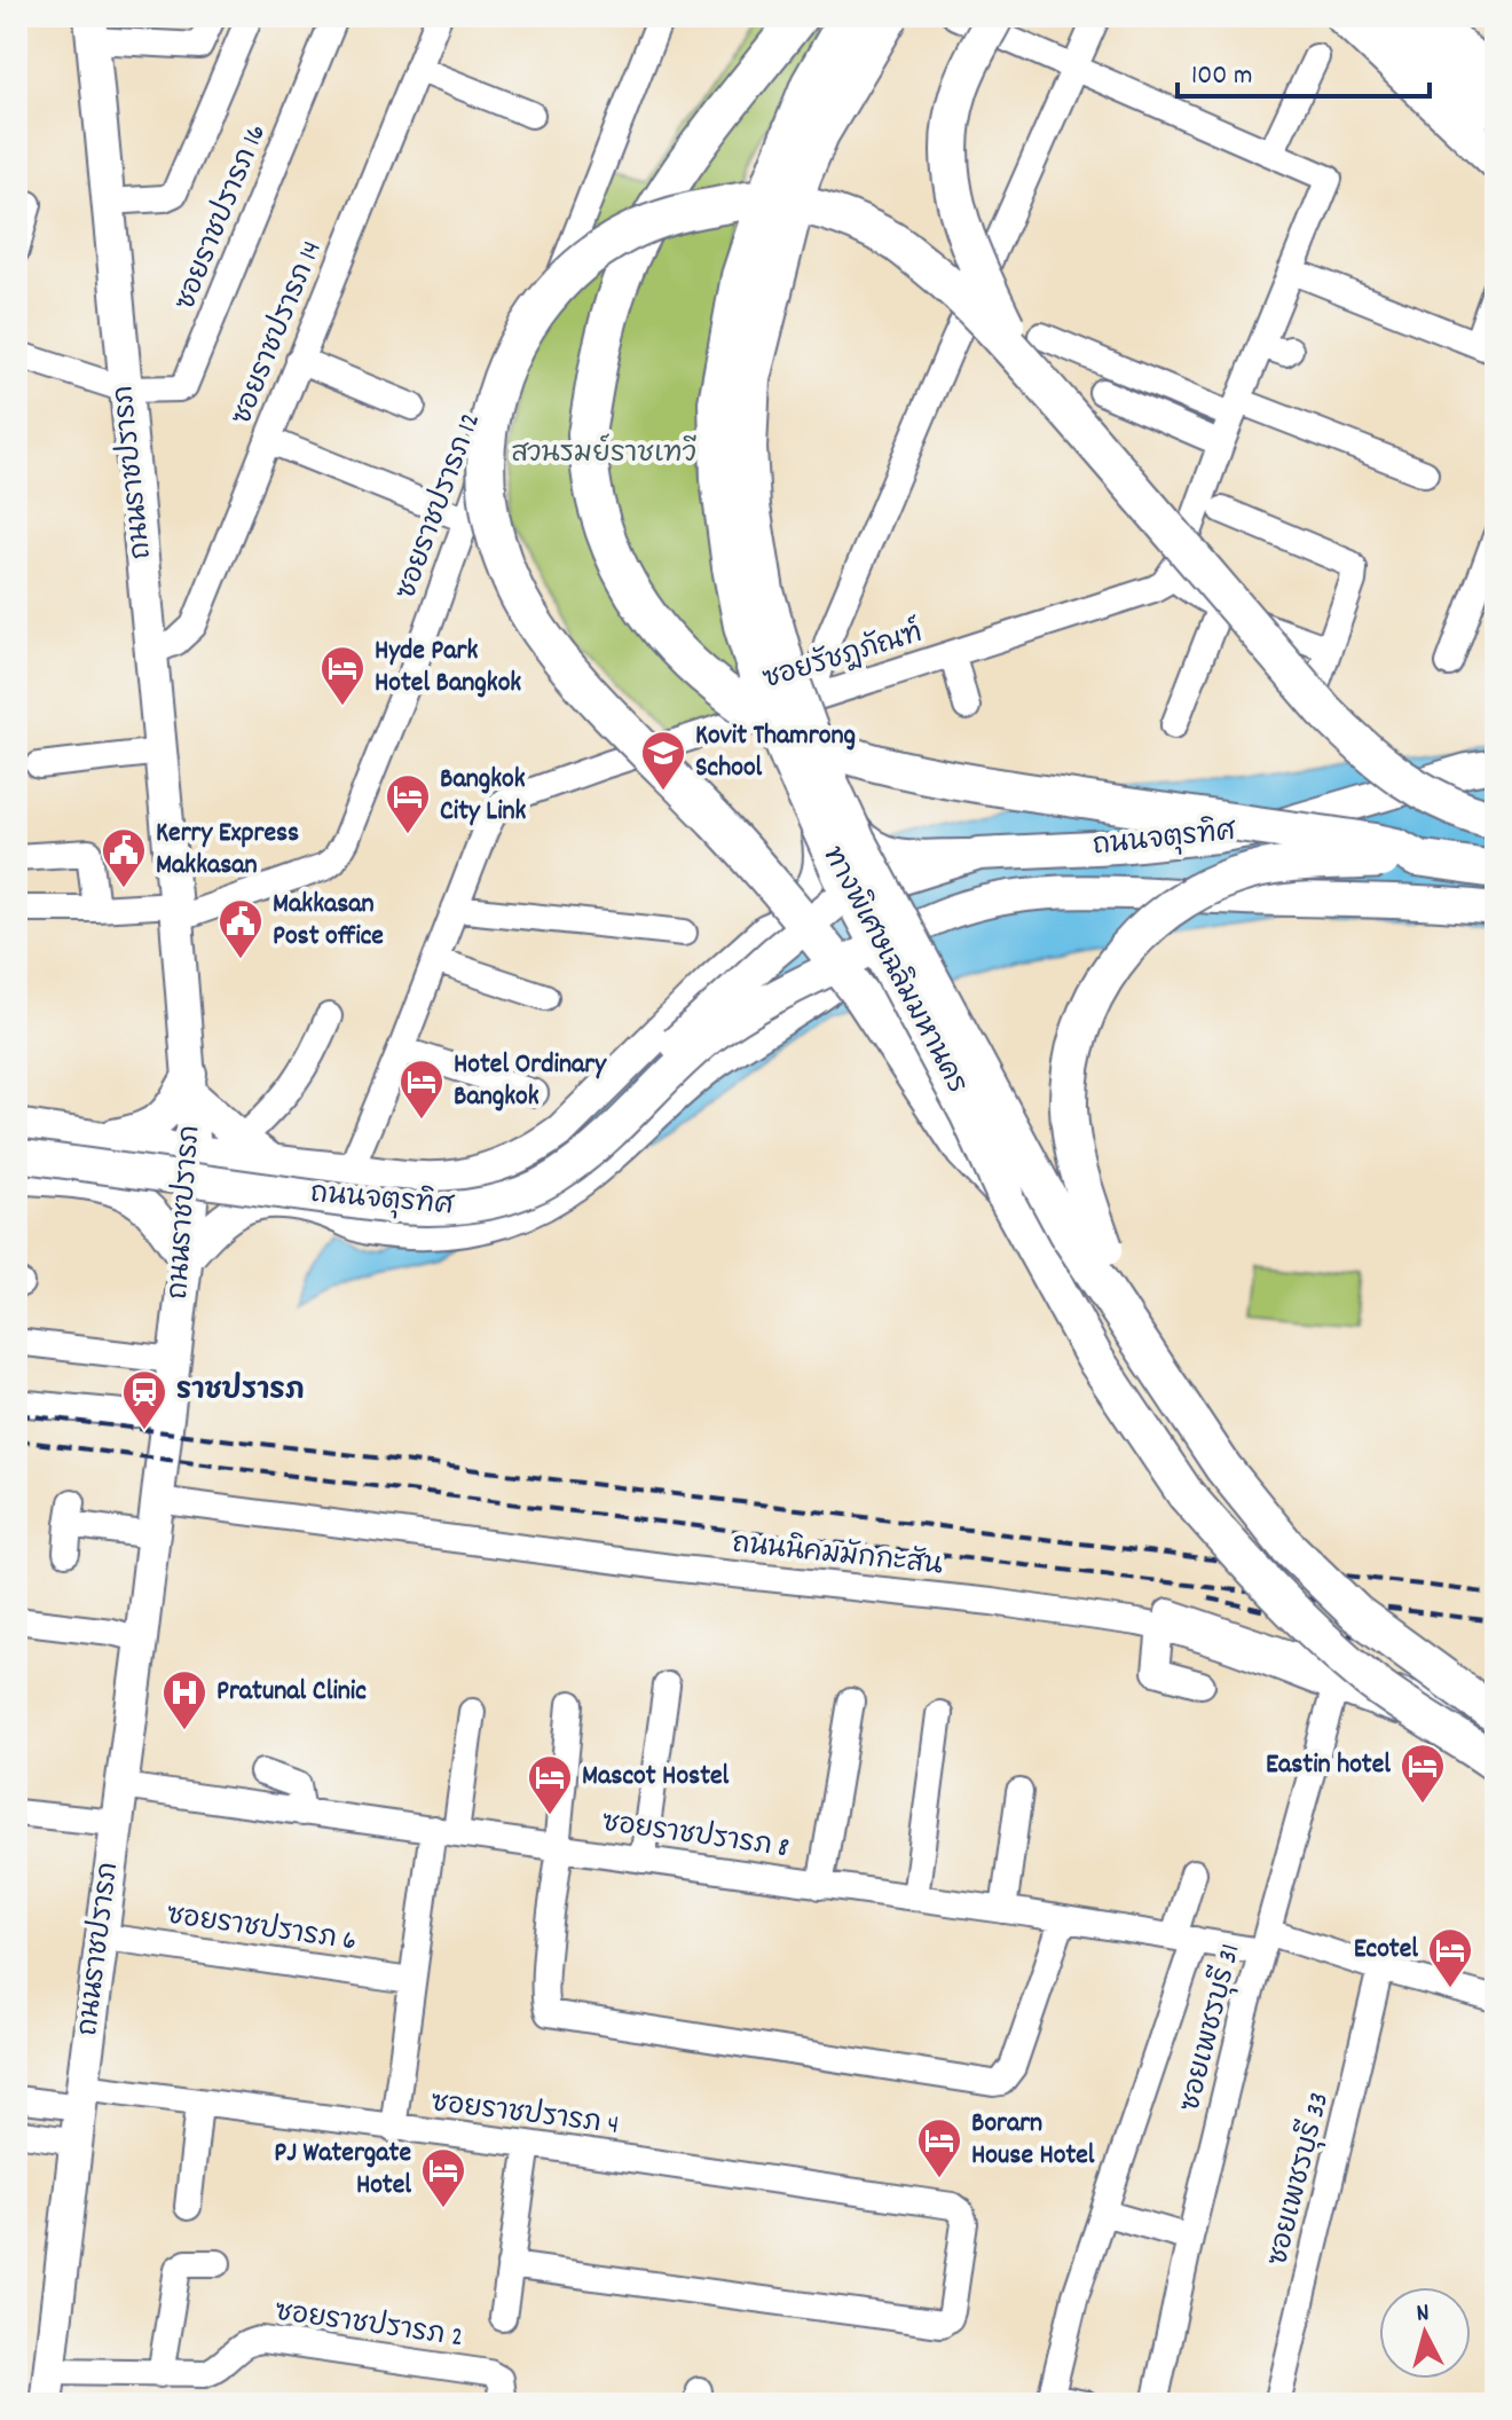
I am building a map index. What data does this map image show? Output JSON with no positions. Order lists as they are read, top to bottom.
{
  "streets": {
    "highway": ["ทางพิเศษเฉลิมมหานคร"],
    "main road": ["ถนนราชปรารภ", "ถนนจตุรทิศ"],
    "street": [
      "ซอยราชปรารภ 16",
      "ซอยราชปรารภ 14",
      "ซอยราชปรารภ 12",
      "ซอยรัชฎภัณฑ์",
      "ถนนนิคมมักกะสัน",
      "ซอยราชปรารภ 8",
      "ซอยราชปรารภ 6",
      "ซอยเพชรบุรี 31",
      "ซอยราชปรารภ 4",
      "ซอยเพชรบุรี 33",
      "ซอยราชปรารภ 2"
    ]
  },
  "crossings": [
    ["ซอยราชปรารภ 16", "ถนนราชปรารภ"],
    ["ซอยราชปรารภ 14", "ถนนราชปรารภ"],
    ["ถนนราชปรารภ", "ซอยราชปรารภ 12"],
    ["ถนนราชปรารภ", "ถนนจตุรทิศ"],
    ["ถนนราชปรารภ", "ถนนนิคมมักกะสัน"],
    ["ถนนราชปรารภ", "ซอยราชปรารภ 8"],
    ["ถนนราชปรารภ", "ซอยราชปรารภ 6"],
    ["ถนนราชปรารภ", "ซอยราชปรารภ 4"],
    ["ถนนราชปรารภ", "ซอยราชปรารภ 2"],
    ["ซอยรัชฎภัณฑ์", "ถนนจตุรทิศ"],
    ["ทางพิเศษเฉลิมมหานคร", "ถนนนิคมมักกะสัน"],
    ["ถนนนิคมมักกะสัน", "ซอยเพชรบุรี 31"],
    ["ซอยราชปรารภ 8", "ซอยเพชรบุรี 31"],
    ["ซอยราชปรารภ 8", "ซอยเพชรบุรี 33"]
  ],
  "parks": ["สวนรมย์ราชเทวี"],
  "places": {
    "hotel": [
      "Hyde Park Hotel Bangkok",
      "Bangkok City Link",
      "Hotel Ordinary Bangkok",
      "Eastin hotel",
      "Mascot Hostel",
      "Ecotel",
      "Borarn House Hotel",
      "PJ Watergate Hotel"
    ],
    "school or university": ["Kovit Thamrong School"],
    "public building": ["Kerry Express Makkasan", "Makkasan Post office"],
    "station": ["ราชปรารภ"],
    "hospital": ["Pratunal Clinic"]
  },
  "scale_bar": "100 m",
  "north": "top"
}
